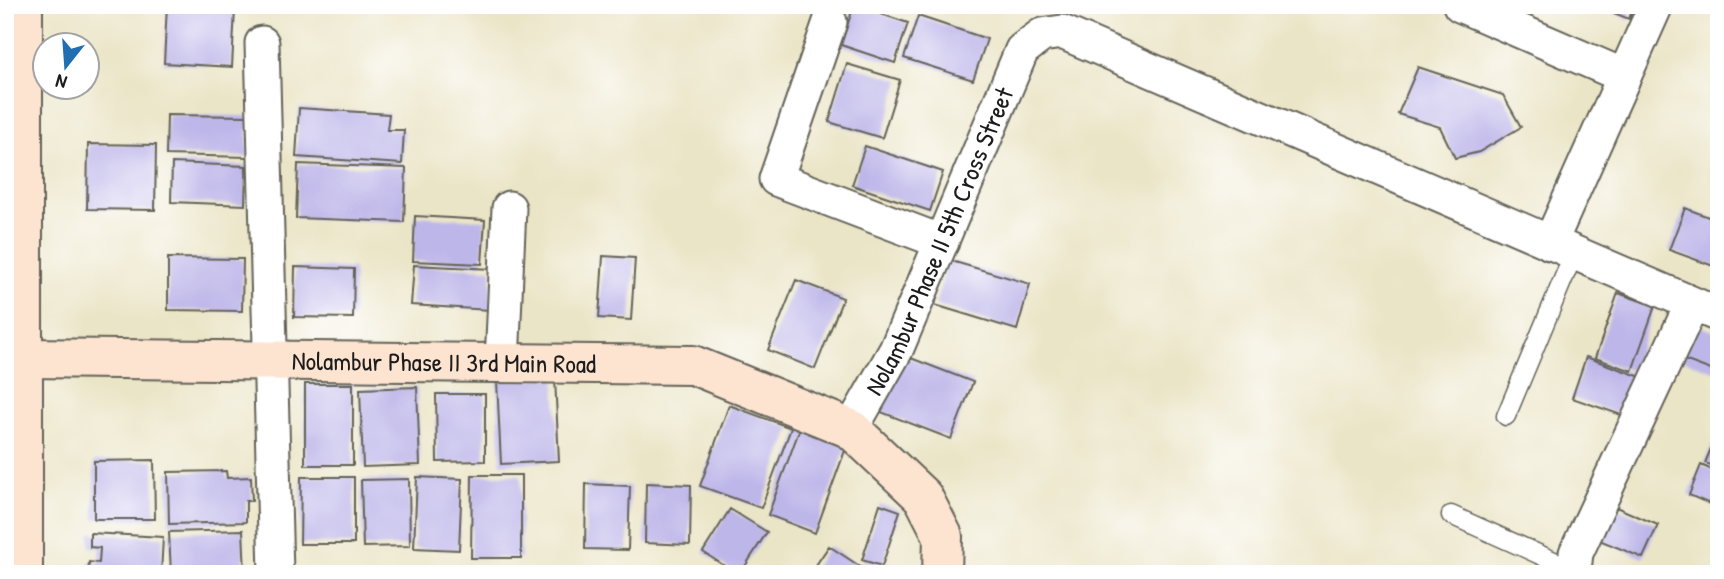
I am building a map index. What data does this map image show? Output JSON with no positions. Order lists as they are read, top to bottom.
{
  "streets": {
    "street": ["Nolambur Phase II 5th Cross Street", "Nolambur Phase II 3rd Main Road"]
  },
  "crossings": [
    ["Nolambur Phase II 5th Cross Street", "Nolambur Phase II 3rd Main Road"]
  ],
  "north": "bottom"
}
